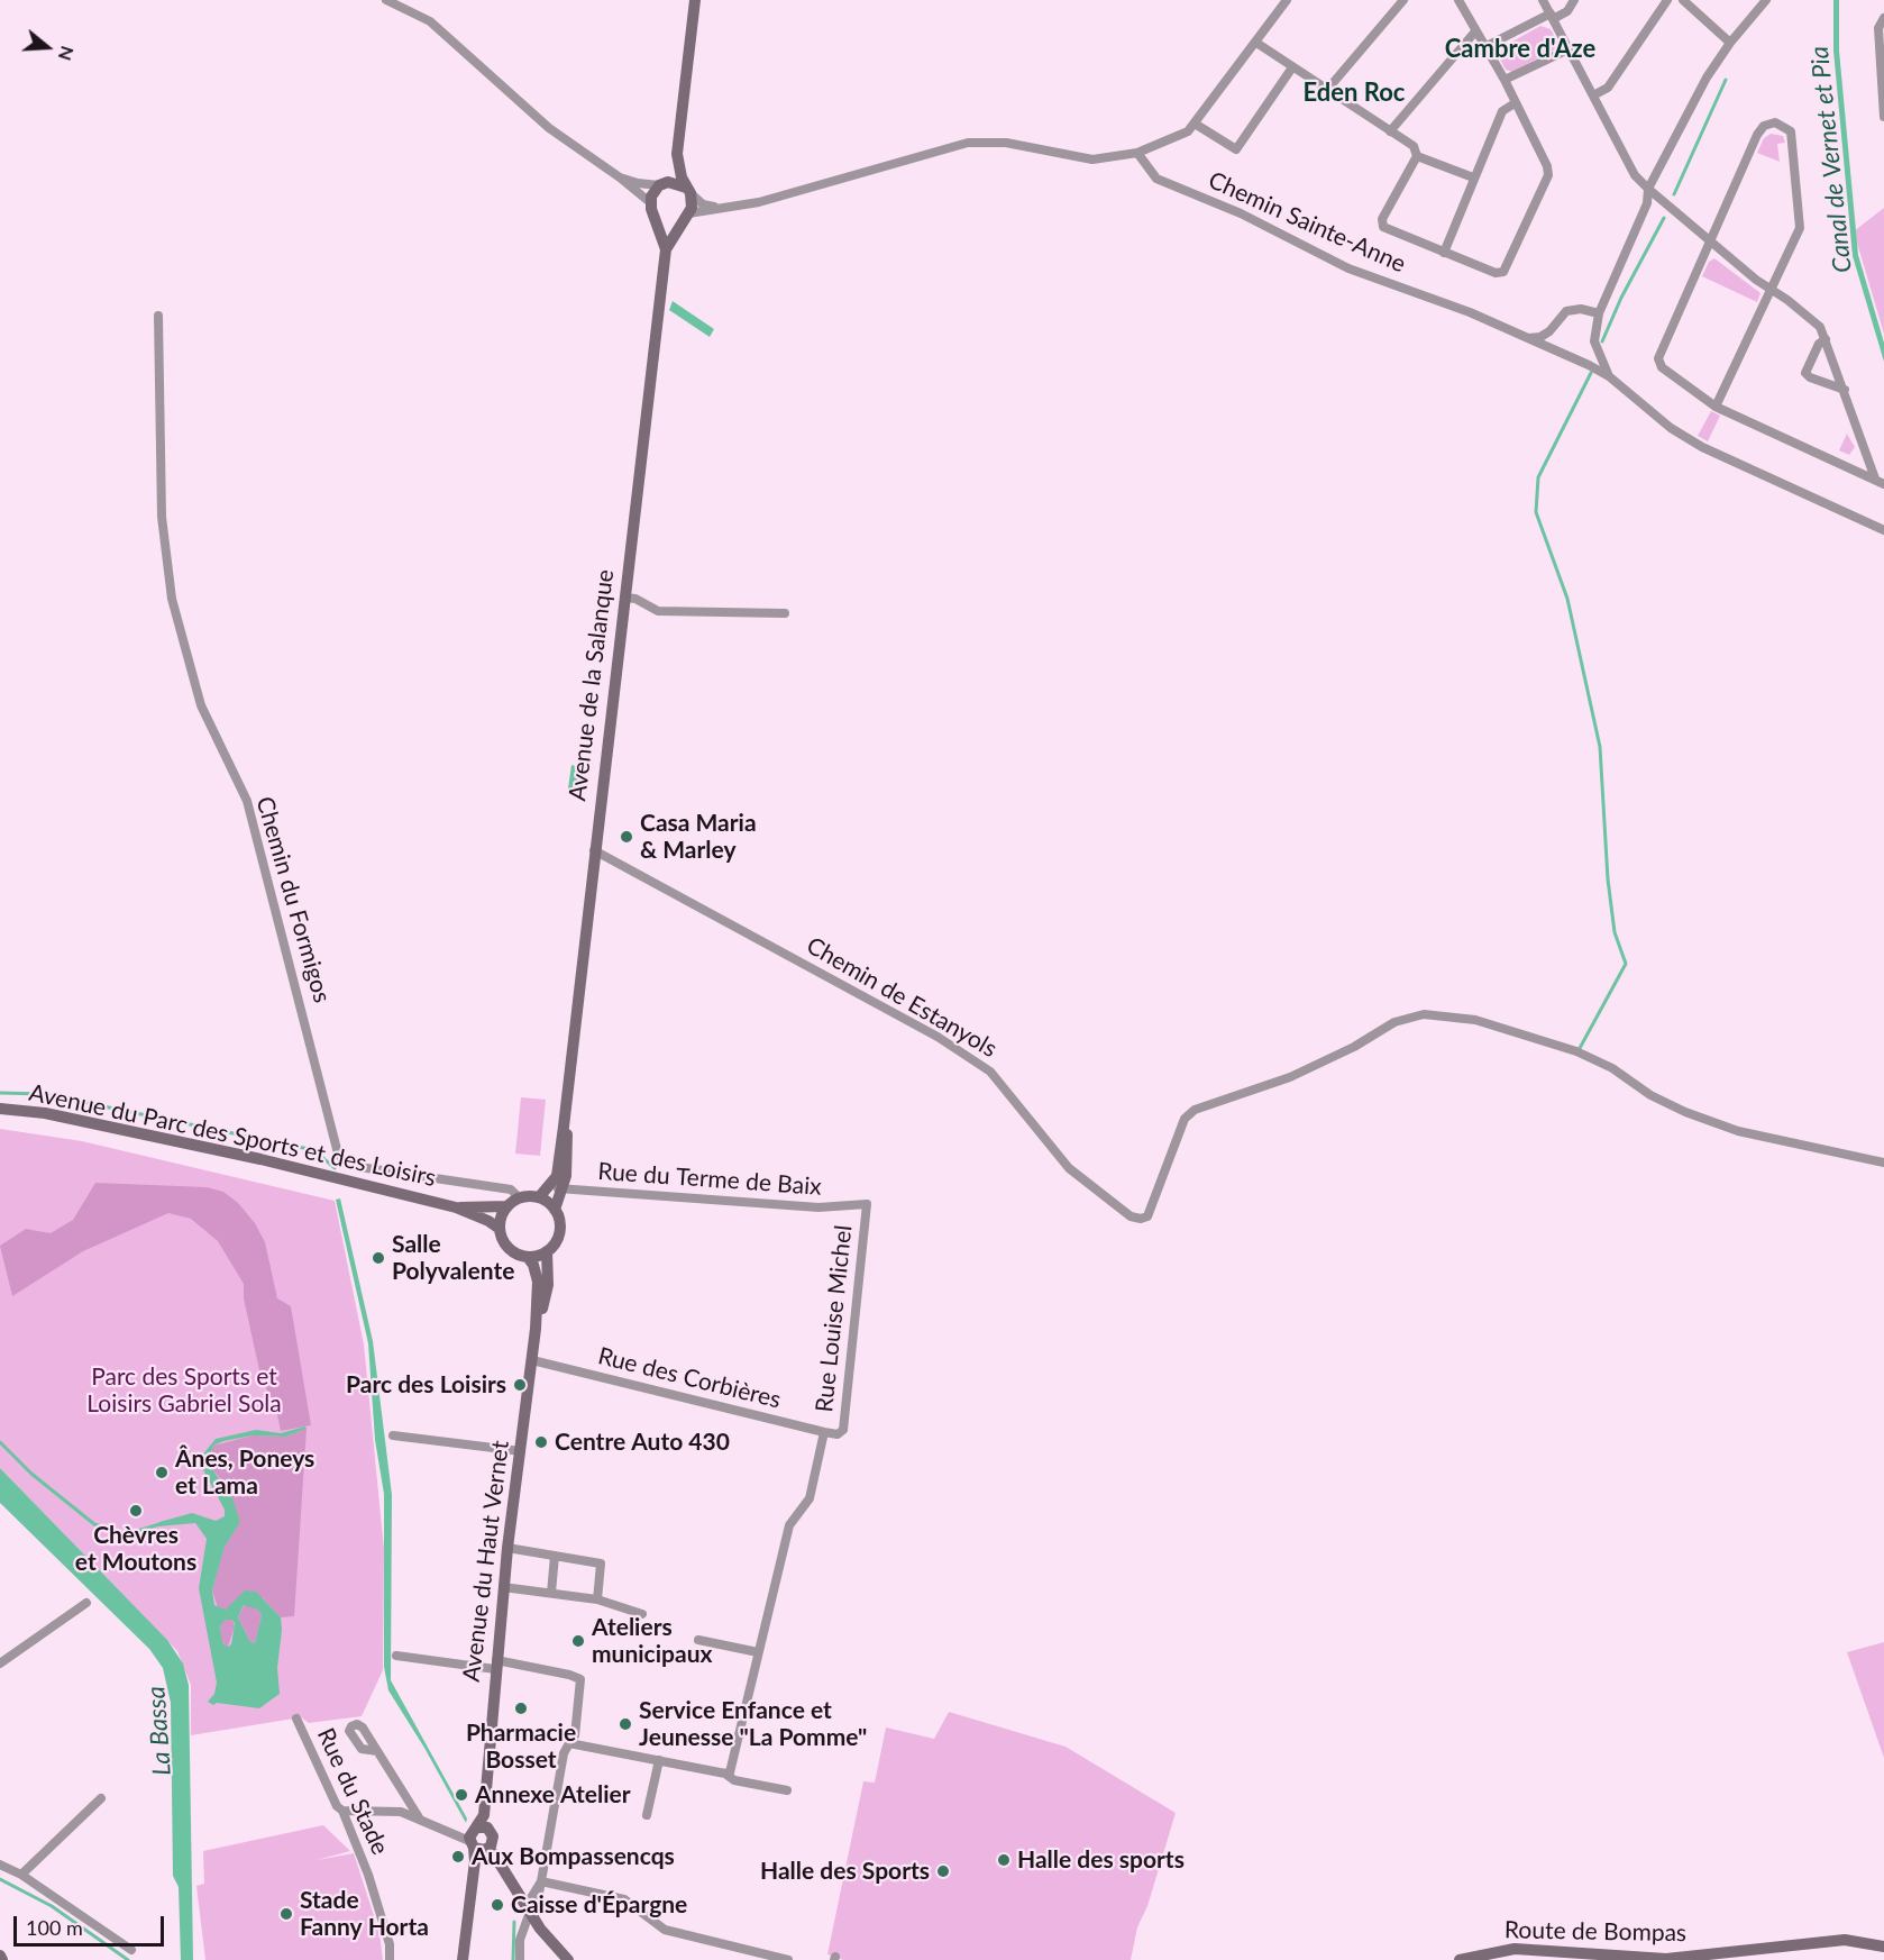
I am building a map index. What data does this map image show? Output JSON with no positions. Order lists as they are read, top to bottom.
{
  "streets": {
    "main road": [
      "Avenue de la Salanque",
      "Avenue du Parc des Sports et des Loisirs",
      "Avenue du Haut Vernet",
      "Route de Bompas"
    ],
    "street": [
      "Chemin Sainte-Anne",
      "Chemin du Formigos",
      "Chemin de Estanyols",
      "Rue du Terme de Baix",
      "Rue Louise Michel",
      "Rue des Corbières",
      "Rue du Stade"
    ]
  },
  "crossings": [
    ["Avenue de la Salanque", "Chemin de Estanyols"],
    ["Chemin du Formigos", "Avenue du Parc des Sports et des Loisirs"],
    ["Chemin du Formigos", "Avenue du Haut Vernet"],
    ["Avenue du Parc des Sports et des Loisirs", "Avenue du Haut Vernet"],
    ["Rue du Terme de Baix", "Rue Louise Michel"],
    ["Rue Louise Michel", "Rue des Corbières"],
    ["Rue des Corbières", "Avenue du Haut Vernet"]
  ],
  "districts": ["Cambre d'Aze", "Eden Roc"],
  "water": ["Canal de Vernet et Pia", "La Bassa"],
  "parks": ["Parc des Sports et Loisirs Gabriel Sola"],
  "places": [
    "Casa Maria & Marley",
    "Salle Polyvalente",
    "Parc des Loisirs",
    "Centre Auto 430",
    "Ânes, Poneys et Lama",
    "Chèvres et Moutons",
    "Ateliers municipaux",
    "Pharmacie Bosset",
    "Service Enfance et Jeunesse \"La Pomme\"",
    "Annexe Atelier",
    "Aux Bompassencqs",
    "Halle des sports",
    "Halle des Sports",
    "Caisse d'Épargne",
    "Stade Fanny Horta"
  ],
  "scale_bar": "100 m",
  "north": "right"
}
